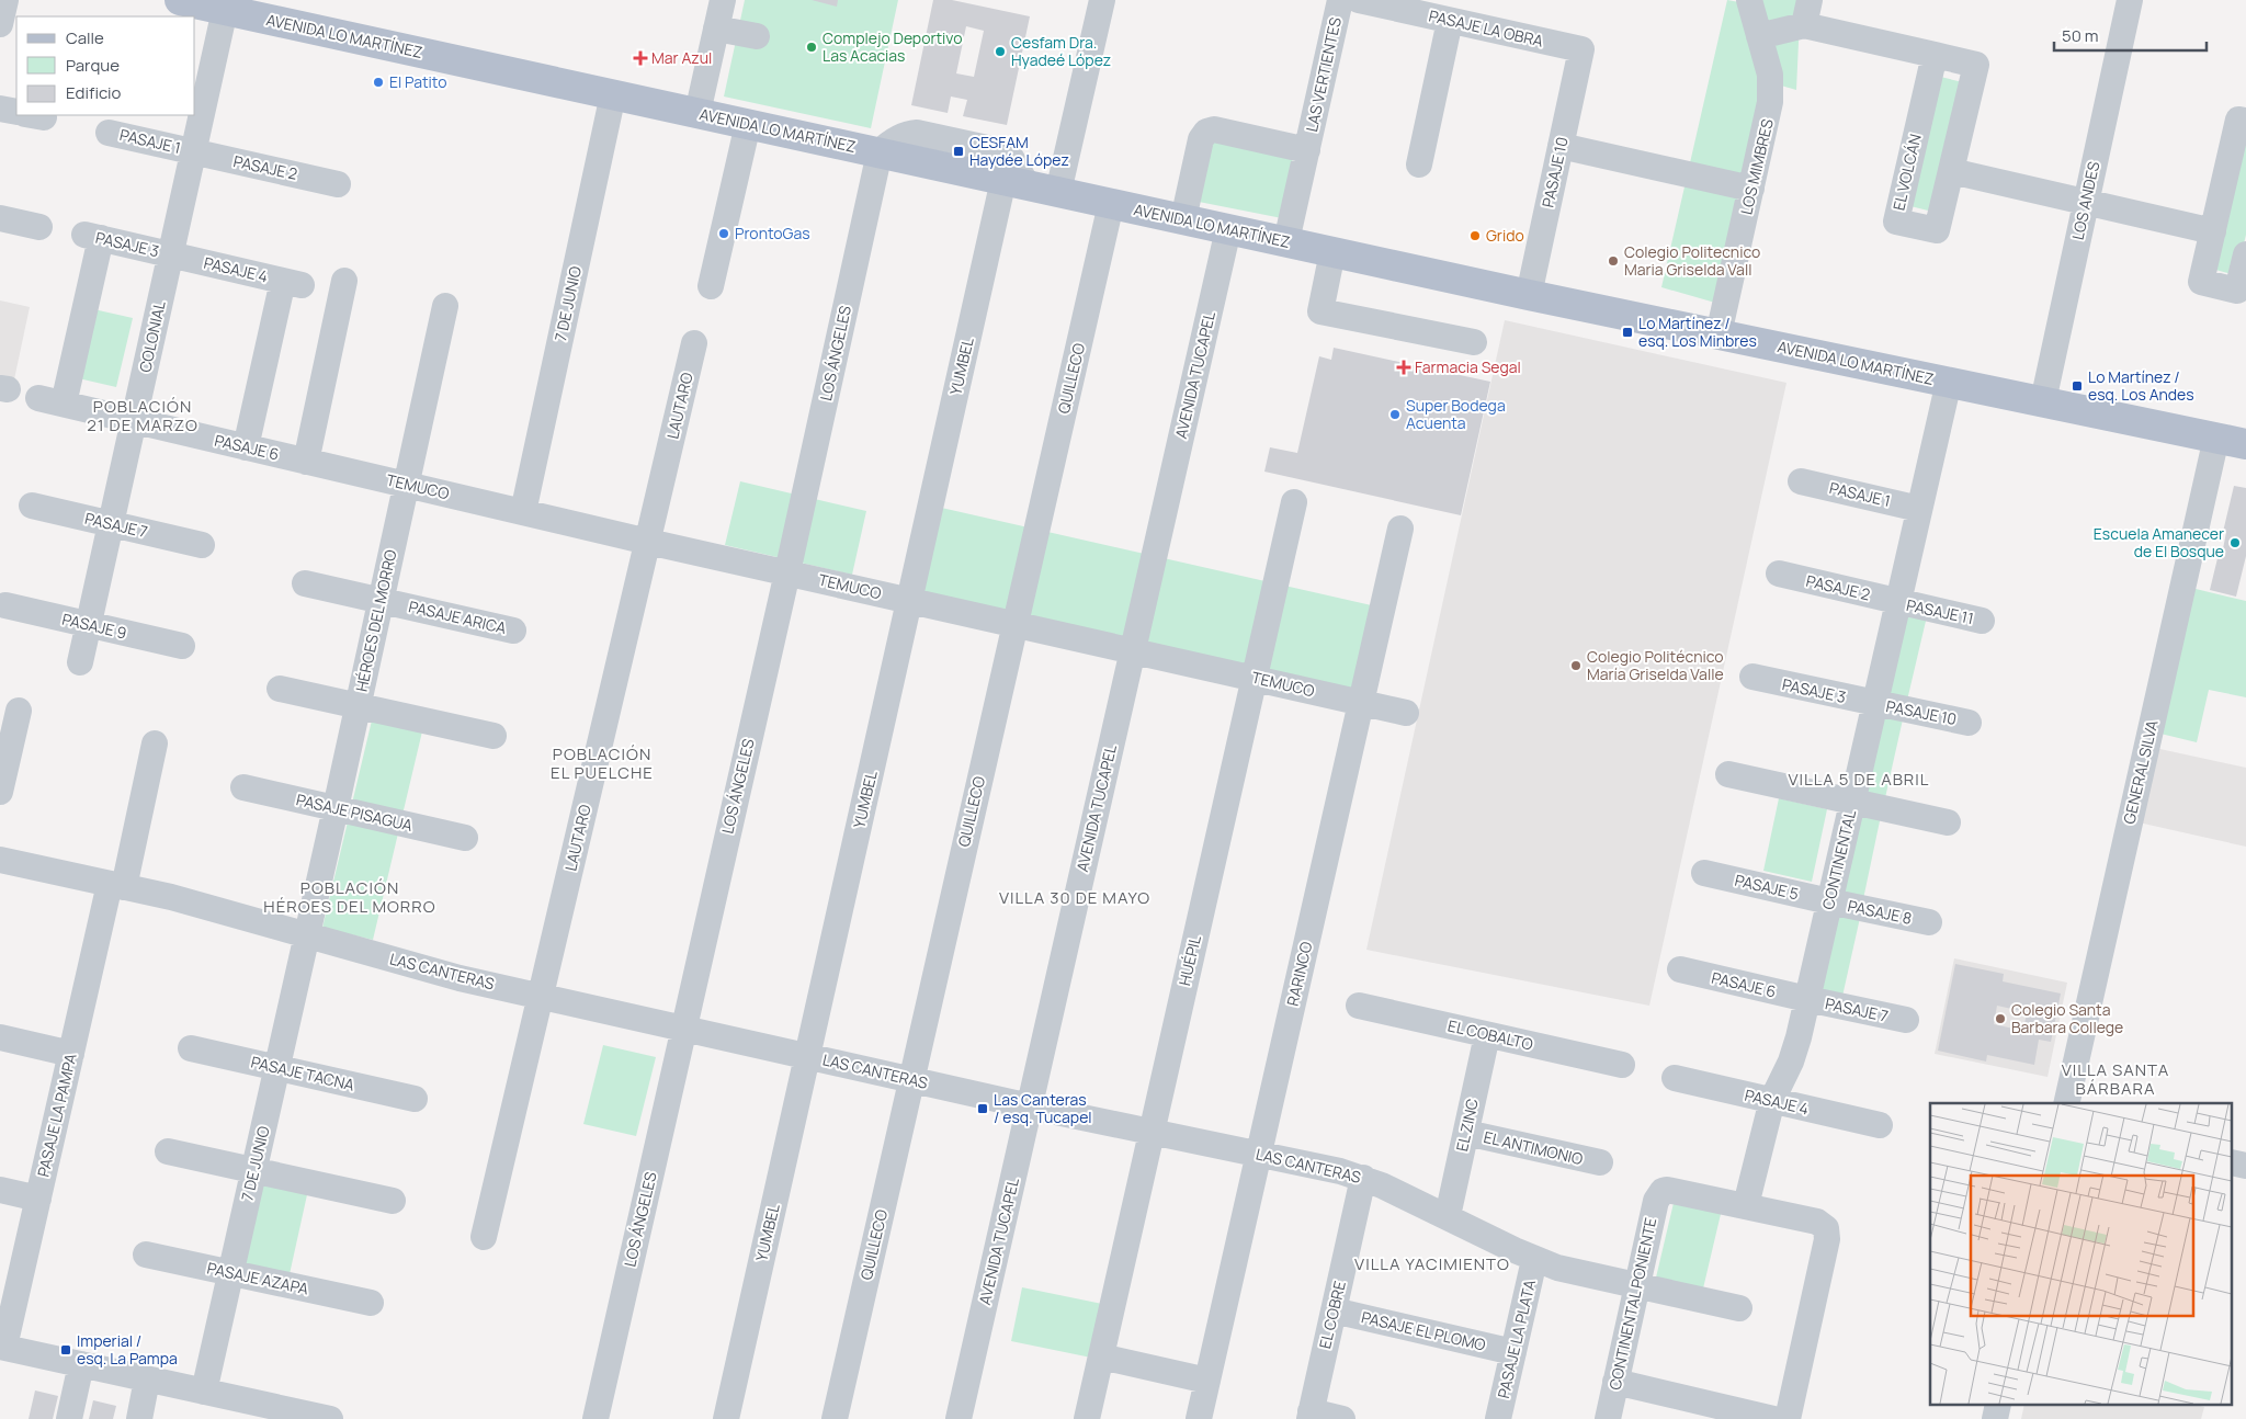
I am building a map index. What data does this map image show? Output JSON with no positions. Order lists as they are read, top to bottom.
{
  "streets": {
    "main road": ["AVENIDA LO MARTÍNEZ"],
    "street": [
      "PASAJE LA OBRA",
      "LAS VERTIENTES",
      "PASAJE 1",
      "LOS MIMBRES",
      "PASAJE 2",
      "PASAJE 10",
      "EL VOLCÁN",
      "LOS ANDES",
      "PASAJE 3",
      "PASAJE 4",
      "7 DE JUNIO",
      "COLONIAL",
      "LOS ÁNGELES",
      "YUMBEL",
      "AVENIDA TUCAPEL",
      "QUILLECO",
      "LAUTARO",
      "PASAJE 6",
      "TEMUCO",
      "PASAJE 7",
      "PASAJE 11",
      "PASAJE ARICA",
      "HÉROES DEL MORRO",
      "PASAJE 9",
      "GENERAL SILVA",
      "PASAJE PISAGUA",
      "CONTINENTAL",
      "PASAJE 5",
      "PASAJE 8",
      "HUÉPIL",
      "LAS CANTERAS",
      "RARINCO",
      "EL COBALTO",
      "PASAJE TACNA",
      "PASAJE LA PAMPA",
      "EL ZINC",
      "EL ANTIMONIO",
      "PASAJE AZAPA",
      "CONTINENTAL PONIENTE",
      "EL COBRE",
      "PASAJE EL PLOMO",
      "PASAJE LA PLATA"
    ]
  },
  "crossings": [
    ["PASAJE LA OBRA", "PASAJE 10"],
    ["AVENIDA LO MARTÍNEZ", "LAS VERTIENTES"],
    ["AVENIDA LO MARTÍNEZ", "LOS MIMBRES"],
    ["AVENIDA LO MARTÍNEZ", "PASAJE 10"],
    ["AVENIDA LO MARTÍNEZ", "LOS ANDES"],
    ["AVENIDA LO MARTÍNEZ", "7 DE JUNIO"],
    ["AVENIDA LO MARTÍNEZ", "COLONIAL"],
    ["AVENIDA LO MARTÍNEZ", "LOS ÁNGELES"],
    ["AVENIDA LO MARTÍNEZ", "YUMBEL"],
    ["AVENIDA LO MARTÍNEZ", "AVENIDA TUCAPEL"],
    ["AVENIDA LO MARTÍNEZ", "QUILLECO"],
    ["AVENIDA LO MARTÍNEZ", "GENERAL SILVA"],
    ["AVENIDA LO MARTÍNEZ", "CONTINENTAL"],
    ["PASAJE 1", "PASAJE 2"],
    ["PASAJE 1", "COLONIAL"],
    ["PASAJE 1", "CONTINENTAL"],
    ["LOS MIMBRES", "EL VOLCÁN"],
    ["PASAJE 2", "COLONIAL"],
    ["PASAJE 2", "PASAJE 11"],
    ["PASAJE 2", "CONTINENTAL"],
    ["PASAJE 10", "PASAJE 3"],
    ["PASAJE 10", "CONTINENTAL"],
    ["PASAJE 3", "PASAJE 4"],
    ["PASAJE 3", "COLONIAL"],
    ["PASAJE 3", "CONTINENTAL"],
    ["PASAJE 4", "COLONIAL"],
    ["PASAJE 4", "PASAJE 6"],
    ["PASAJE 4", "CONTINENTAL"],
    ["7 DE JUNIO", "TEMUCO"],
    ["7 DE JUNIO", "HÉROES DEL MORRO"],
    ["7 DE JUNIO", "LAS CANTERAS"],
    ["7 DE JUNIO", "PASAJE TACNA"],
    ["7 DE JUNIO", "PASAJE AZAPA"],
    ["COLONIAL", "PASAJE 6"],
    ["COLONIAL", "PASAJE 7"],
    ["COLONIAL", "PASAJE 9"],
    ["LOS ÁNGELES", "TEMUCO"],
    ["LOS ÁNGELES", "LAS CANTERAS"],
    ["YUMBEL", "TEMUCO"],
    ["YUMBEL", "LAS CANTERAS"],
    ["AVENIDA TUCAPEL", "TEMUCO"],
    ["AVENIDA TUCAPEL", "LAS CANTERAS"],
    ["QUILLECO", "TEMUCO"],
    ["QUILLECO", "LAS CANTERAS"],
    ["LAUTARO", "TEMUCO"],
    ["LAUTARO", "LAS CANTERAS"],
    ["PASAJE 6", "TEMUCO"],
    ["PASAJE 6", "PASAJE 7"],
    ["PASAJE 6", "CONTINENTAL"],
    ["TEMUCO", "HÉROES DEL MORRO"],
    ["TEMUCO", "HUÉPIL"],
    ["TEMUCO", "RARINCO"],
    ["PASAJE 7", "CONTINENTAL"],
    ["PASAJE 11", "CONTINENTAL"],
    ["PASAJE ARICA", "HÉROES DEL MORRO"],
    ["HÉROES DEL MORRO", "PASAJE PISAGUA"],
    ["HÉROES DEL MORRO", "LAS CANTERAS"],
    ["CONTINENTAL", "PASAJE 5"],
    ["CONTINENTAL", "PASAJE 8"],
    ["CONTINENTAL", "CONTINENTAL PONIENTE"],
    ["PASAJE 5", "PASAJE 8"],
    ["HUÉPIL", "LAS CANTERAS"],
    ["LAS CANTERAS", "RARINCO"],
    ["LAS CANTERAS", "PASAJE LA PAMPA"],
    ["LAS CANTERAS", "EL ZINC"],
    ["LAS CANTERAS", "CONTINENTAL PONIENTE"],
    ["LAS CANTERAS", "EL COBRE"],
    ["LAS CANTERAS", "PASAJE LA PLATA"],
    ["EL COBALTO", "EL ZINC"],
    ["EL ZINC", "EL ANTIMONIO"],
    ["EL COBRE", "PASAJE EL PLOMO"],
    ["PASAJE EL PLOMO", "PASAJE LA PLATA"]
  ],
  "districts": [
    "POBLACIÓN 21 DE MARZO",
    "POBLACIÓN EL PUELCHE",
    "VILLA 5 DE ABRIL",
    "POBLACIÓN HÉROES DEL MORRO",
    "VILLA 30 DE MAYO",
    "VILLA SANTA BÁRBARA",
    "VILLA YACIMIENTO"
  ],
  "places": {
    "other": [
      "Complejo Deportivo Las Acacias",
      "Cesfam Dra. Hyadeé López",
      "El Patito",
      "ProntoGas",
      "Grido",
      "Colegio Politecnico Maria Griselda Vall",
      "Super Bodega Acuenta",
      "Escuela Amanecer de El Bosque",
      "Colegio Politécnico María Griselda Valle",
      "Colegio Santa Barbara College"
    ],
    "health": ["Mar Azul", "Farmacia Segal"],
    "transit": [
      "CESFAM Haydée López",
      "Lo Martínez / esq. Los Minbres",
      "Lo Martínez / esq. Los Andes",
      "Las Canteras / esq. Tucapel",
      "Imperial / esq. La Pampa"
    ]
  },
  "legend": ["Calle", "Parque", "Edificio"],
  "scale_bar": "50 m"
}
